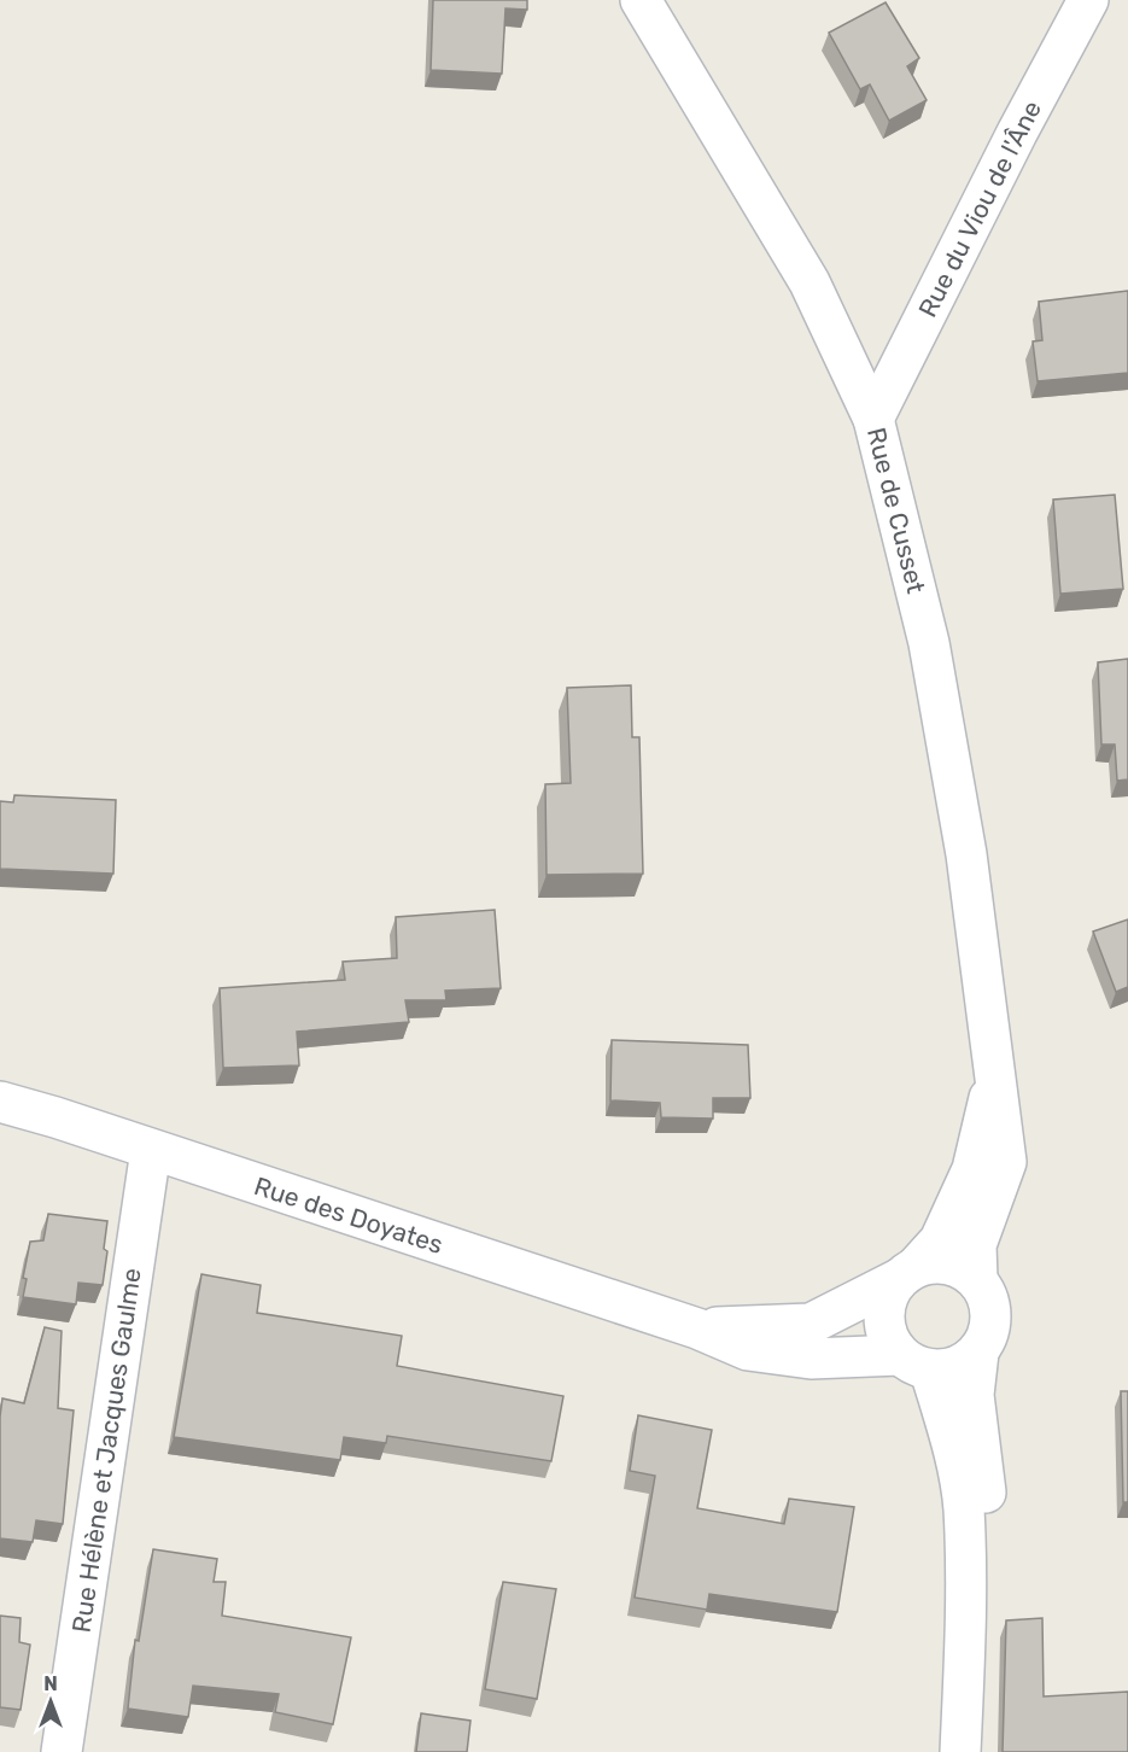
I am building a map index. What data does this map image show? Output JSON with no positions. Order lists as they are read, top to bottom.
{
  "streets": {
    "street": [
      "Rue du Viou de l'Âne",
      "Rue de Cusset",
      "Rue des Doyates",
      "Rue Hélène et Jacques Gaulme"
    ]
  },
  "crossings": [
    ["Rue du Viou de l'Âne", "Rue de Cusset"],
    ["Rue de Cusset", "Rue des Doyates"],
    ["Rue des Doyates", "Rue Hélène et Jacques Gaulme"]
  ],
  "north": "top"
}
